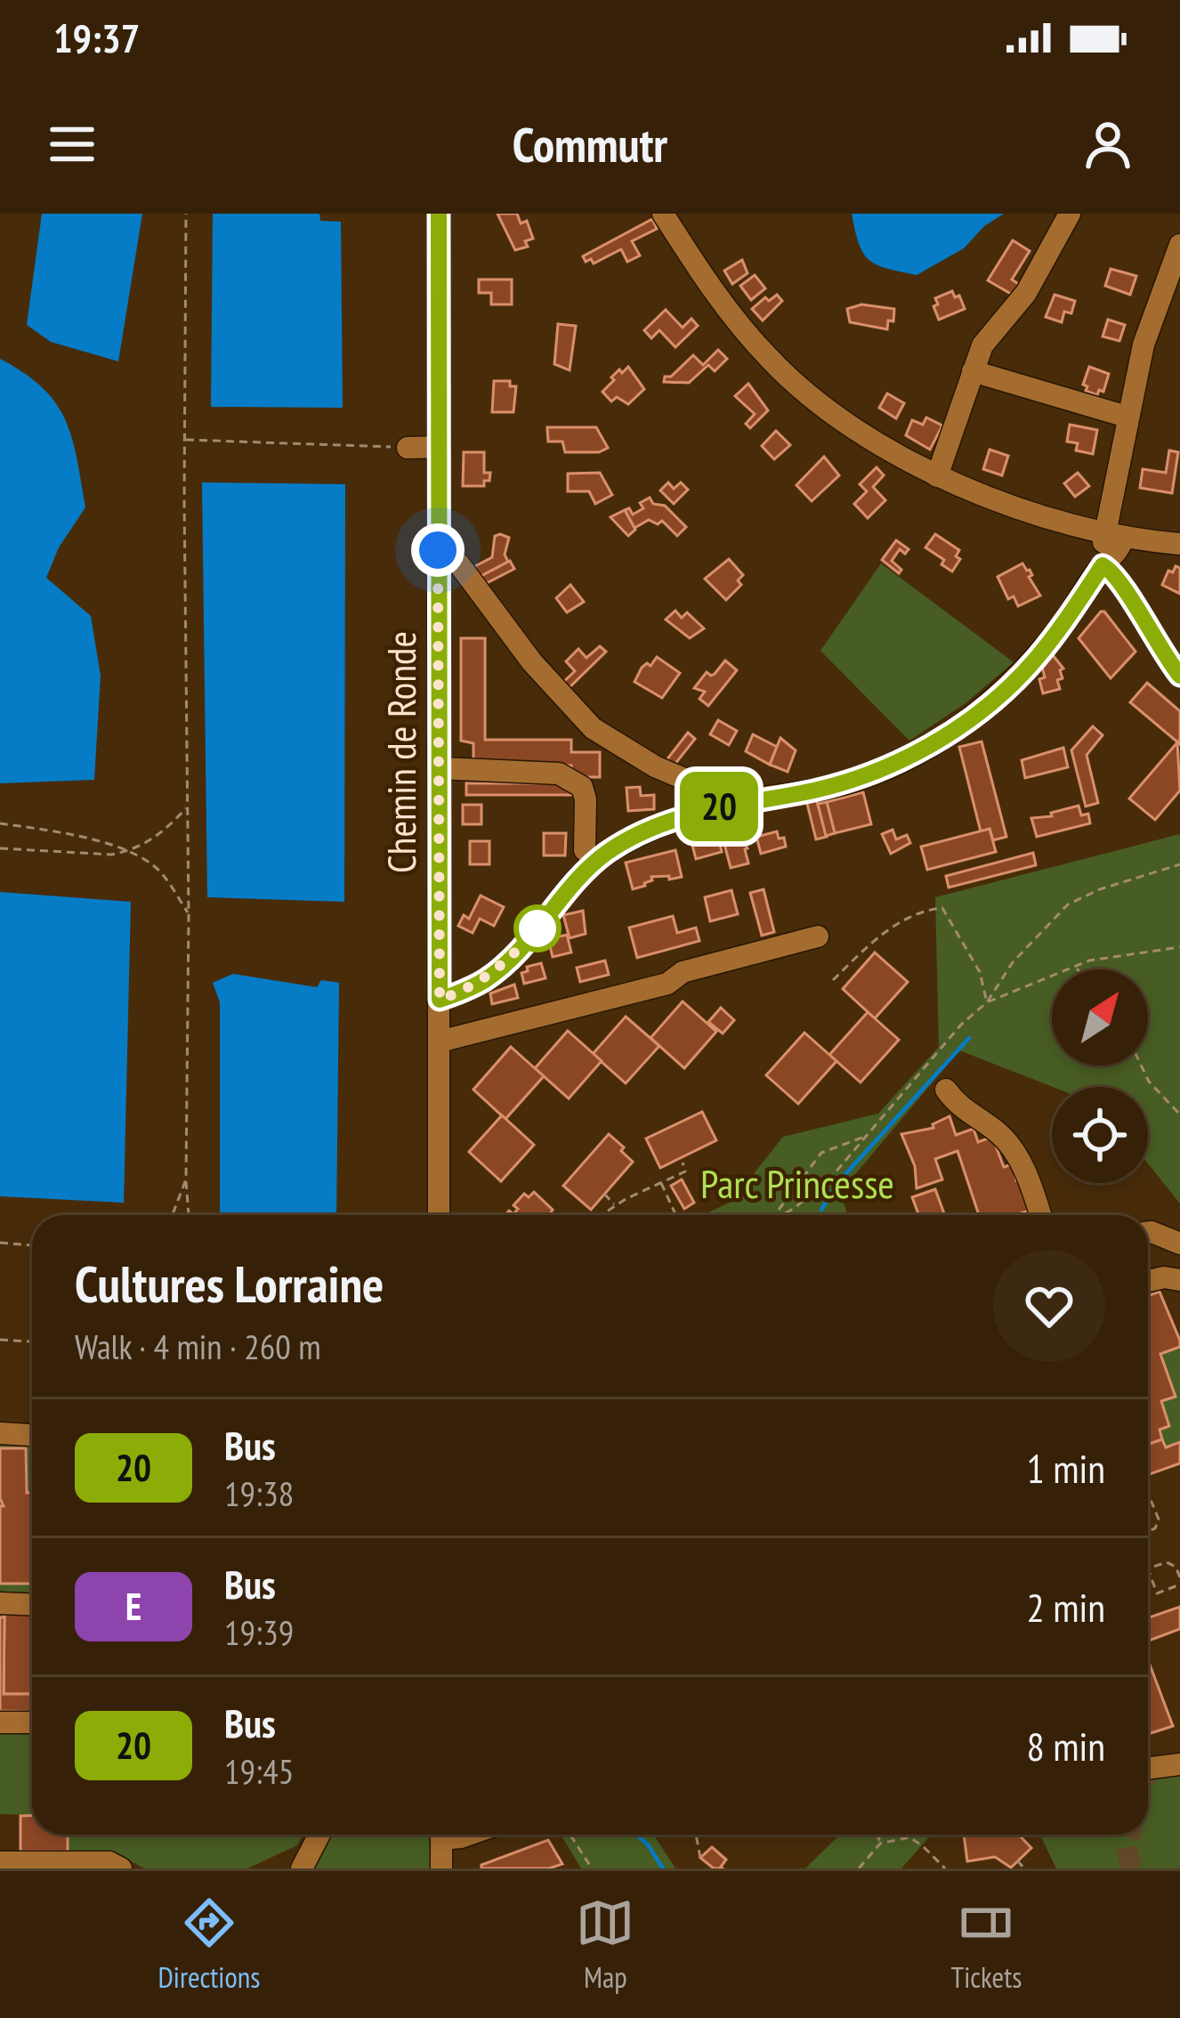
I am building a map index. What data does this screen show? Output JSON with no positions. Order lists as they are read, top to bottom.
{
  "streets": {
    "street": ["Chemin de Ronde"]
  },
  "parks": ["Parc Princesse"],
  "lines": ["bus line 20"],
  "north": "top right",
  "page": {
    "status": "19:37",
    "header": "Commutr",
    "on_map": "20",
    "heading": ["Cultures Lorraine", "Walk · 4 min · 260 m"],
    "list": [
      {
        "mark": "20",
        "name": "Bus",
        "note": "19:38",
        "value": "1 min"
      },
      {
        "mark": "E",
        "name": "Bus",
        "note": "19:39",
        "value": "2 min"
      },
      {
        "mark": "20",
        "name": "Bus",
        "note": "19:45",
        "value": "8 min"
      }
    ],
    "tabs": ["Directions", "Map", "Tickets"]
  }
}
